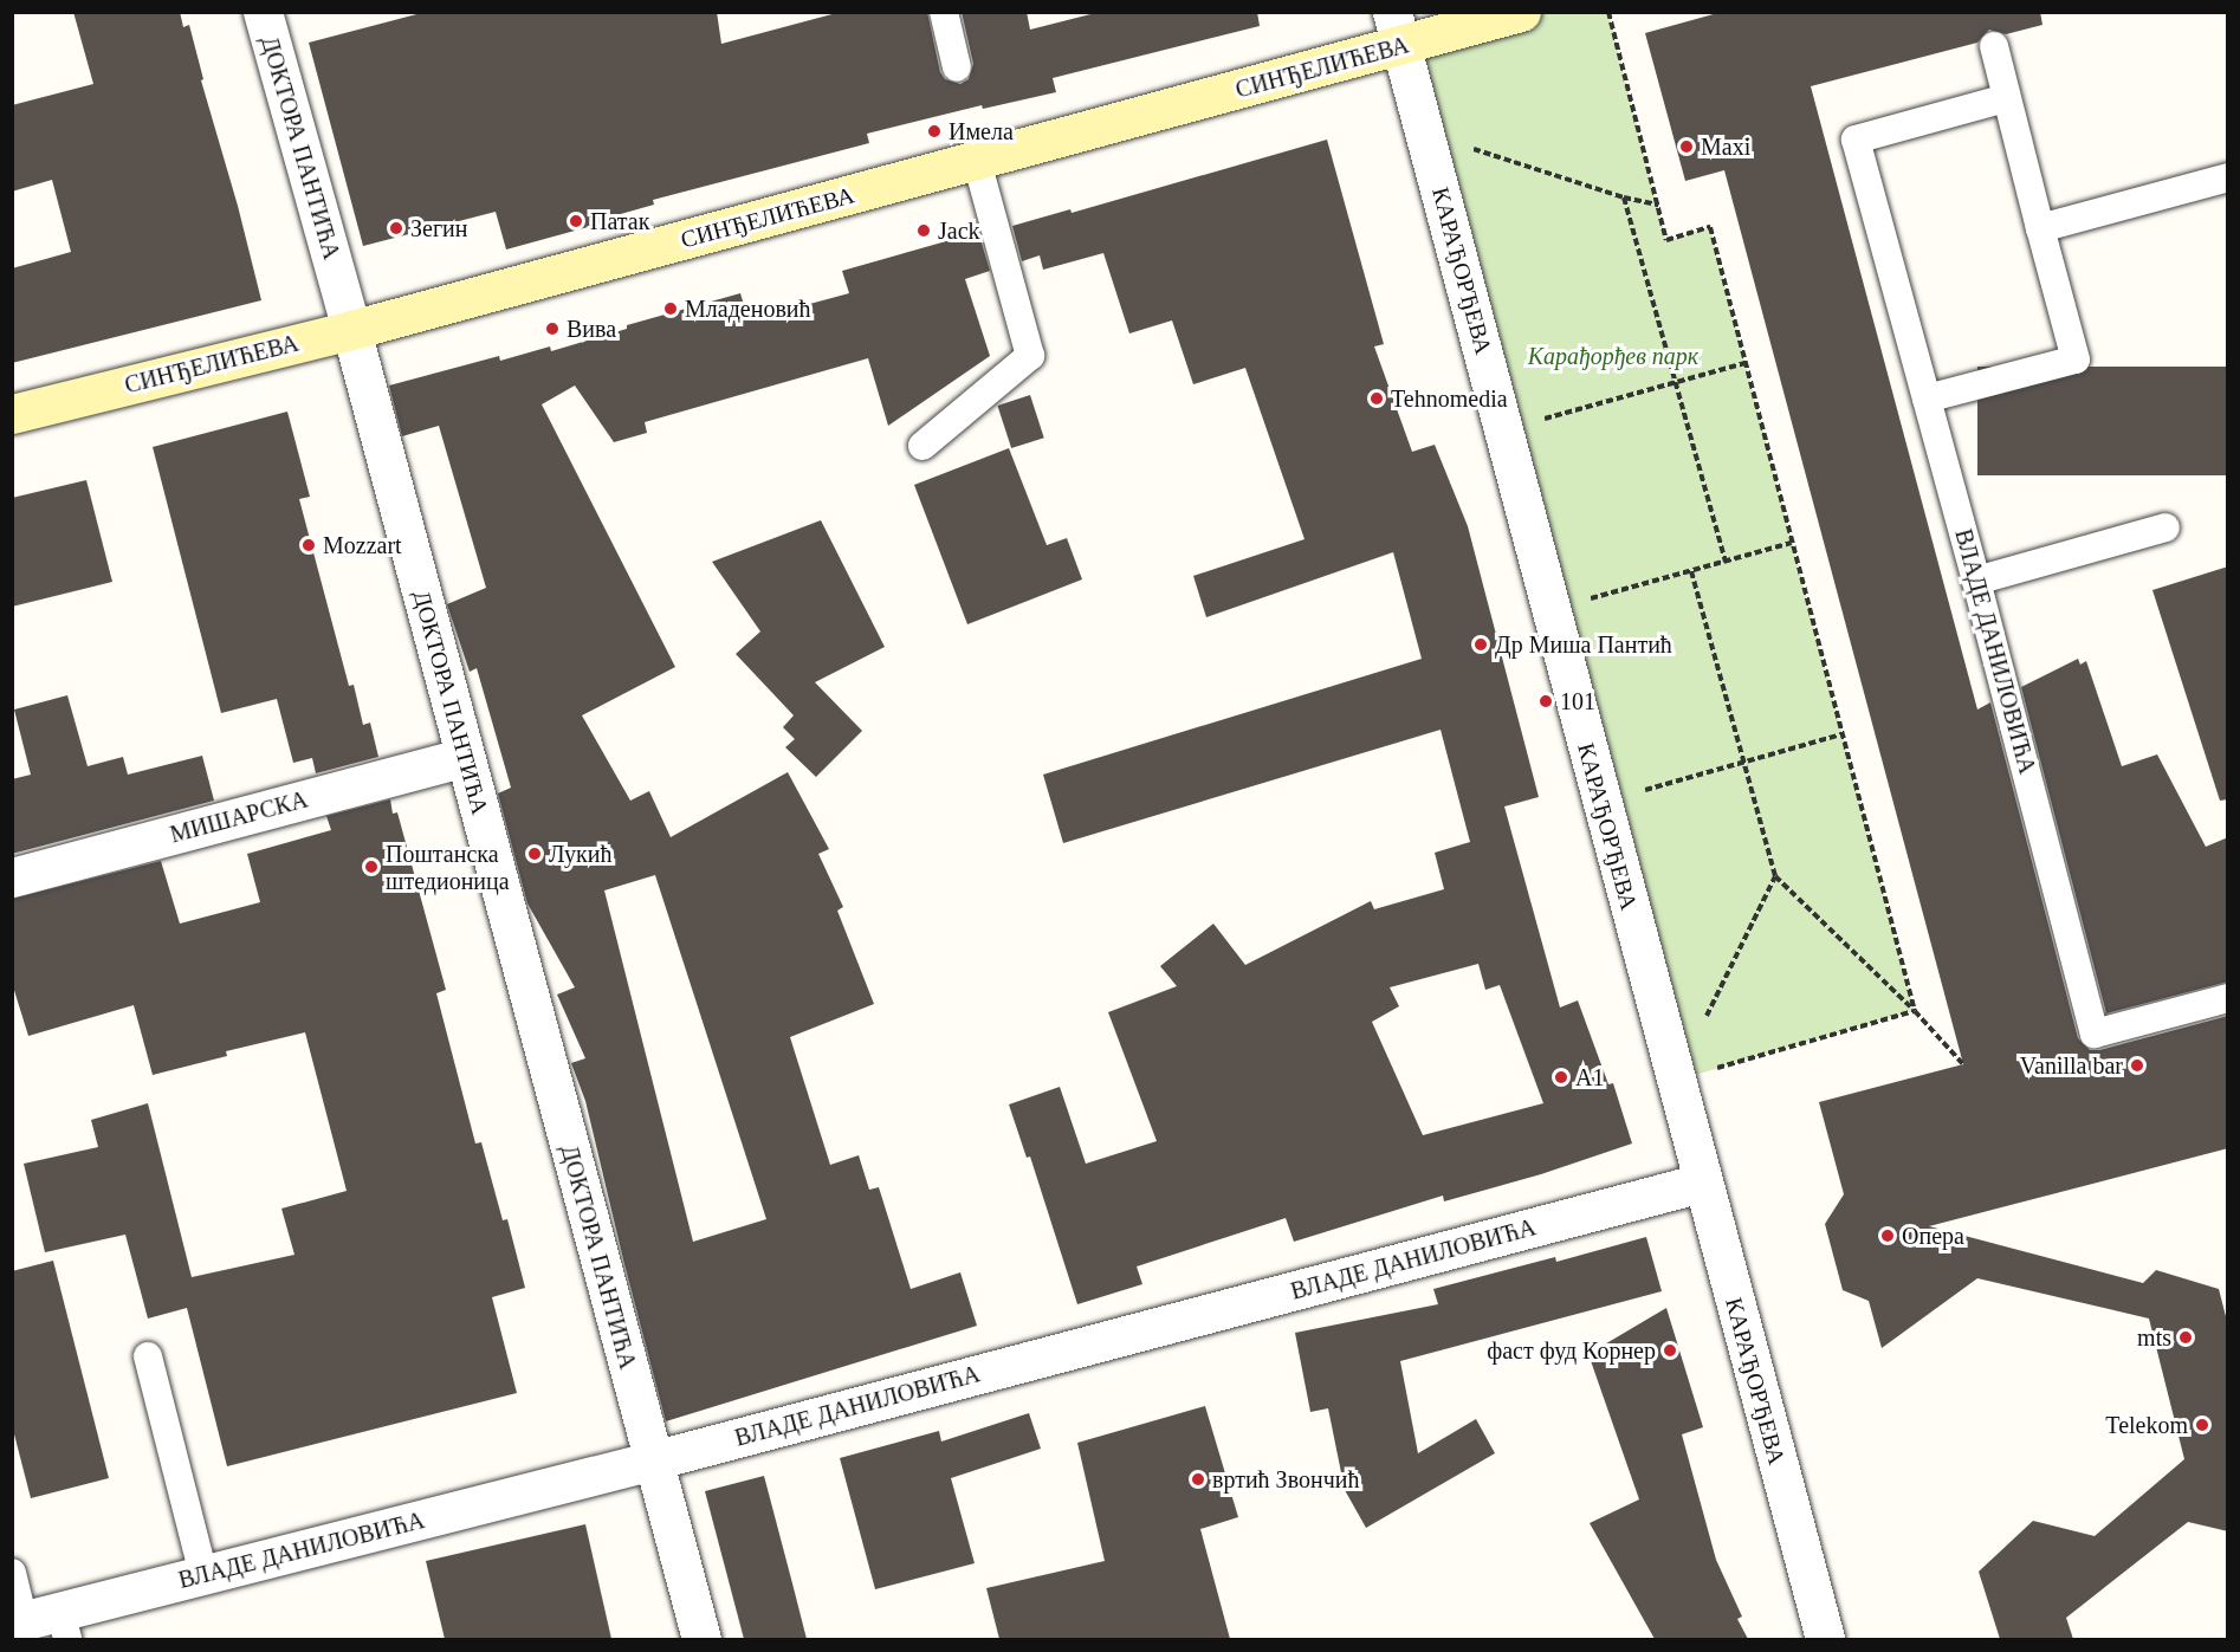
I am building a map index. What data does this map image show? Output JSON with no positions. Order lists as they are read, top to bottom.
{
  "streets": {
    "main road": ["СИНЂЕЛИЋЕВА"],
    "street": [
      "ДОКТОРА ПАНТИЋА",
      "КАРАЂОРЂЕВА",
      "ВЛАДЕ ДАНИЛОВИЋА",
      "МИШАРСКА"
    ]
  },
  "crossings": [
    ["СИНЂЕЛИЋЕВА", "ДОКТОРА ПАНТИЋА"],
    ["СИНЂЕЛИЋЕВА", "КАРАЂОРЂЕВА"],
    ["ДОКТОРА ПАНТИЋА", "ВЛАДЕ ДАНИЛОВИЋА"],
    ["ДОКТОРА ПАНТИЋА", "МИШАРСКА"],
    ["КАРАЂОРЂЕВА", "ВЛАДЕ ДАНИЛОВИЋА"]
  ],
  "parks": ["Карађорђев парк"],
  "places": [
    "Имела",
    "Maxi",
    "Патак",
    "Зегин",
    "Jack",
    "Младеновић",
    "Вива",
    "Tehnomedia",
    "Mozzart",
    "Др Миша Пантић",
    "101",
    "Лукић",
    "Поштанска штедионица",
    "Vanilla bar",
    "A1",
    "Опера",
    "mts",
    "фаст фуд Корнер",
    "Telekom",
    "вртић Звончић"
  ]
}
